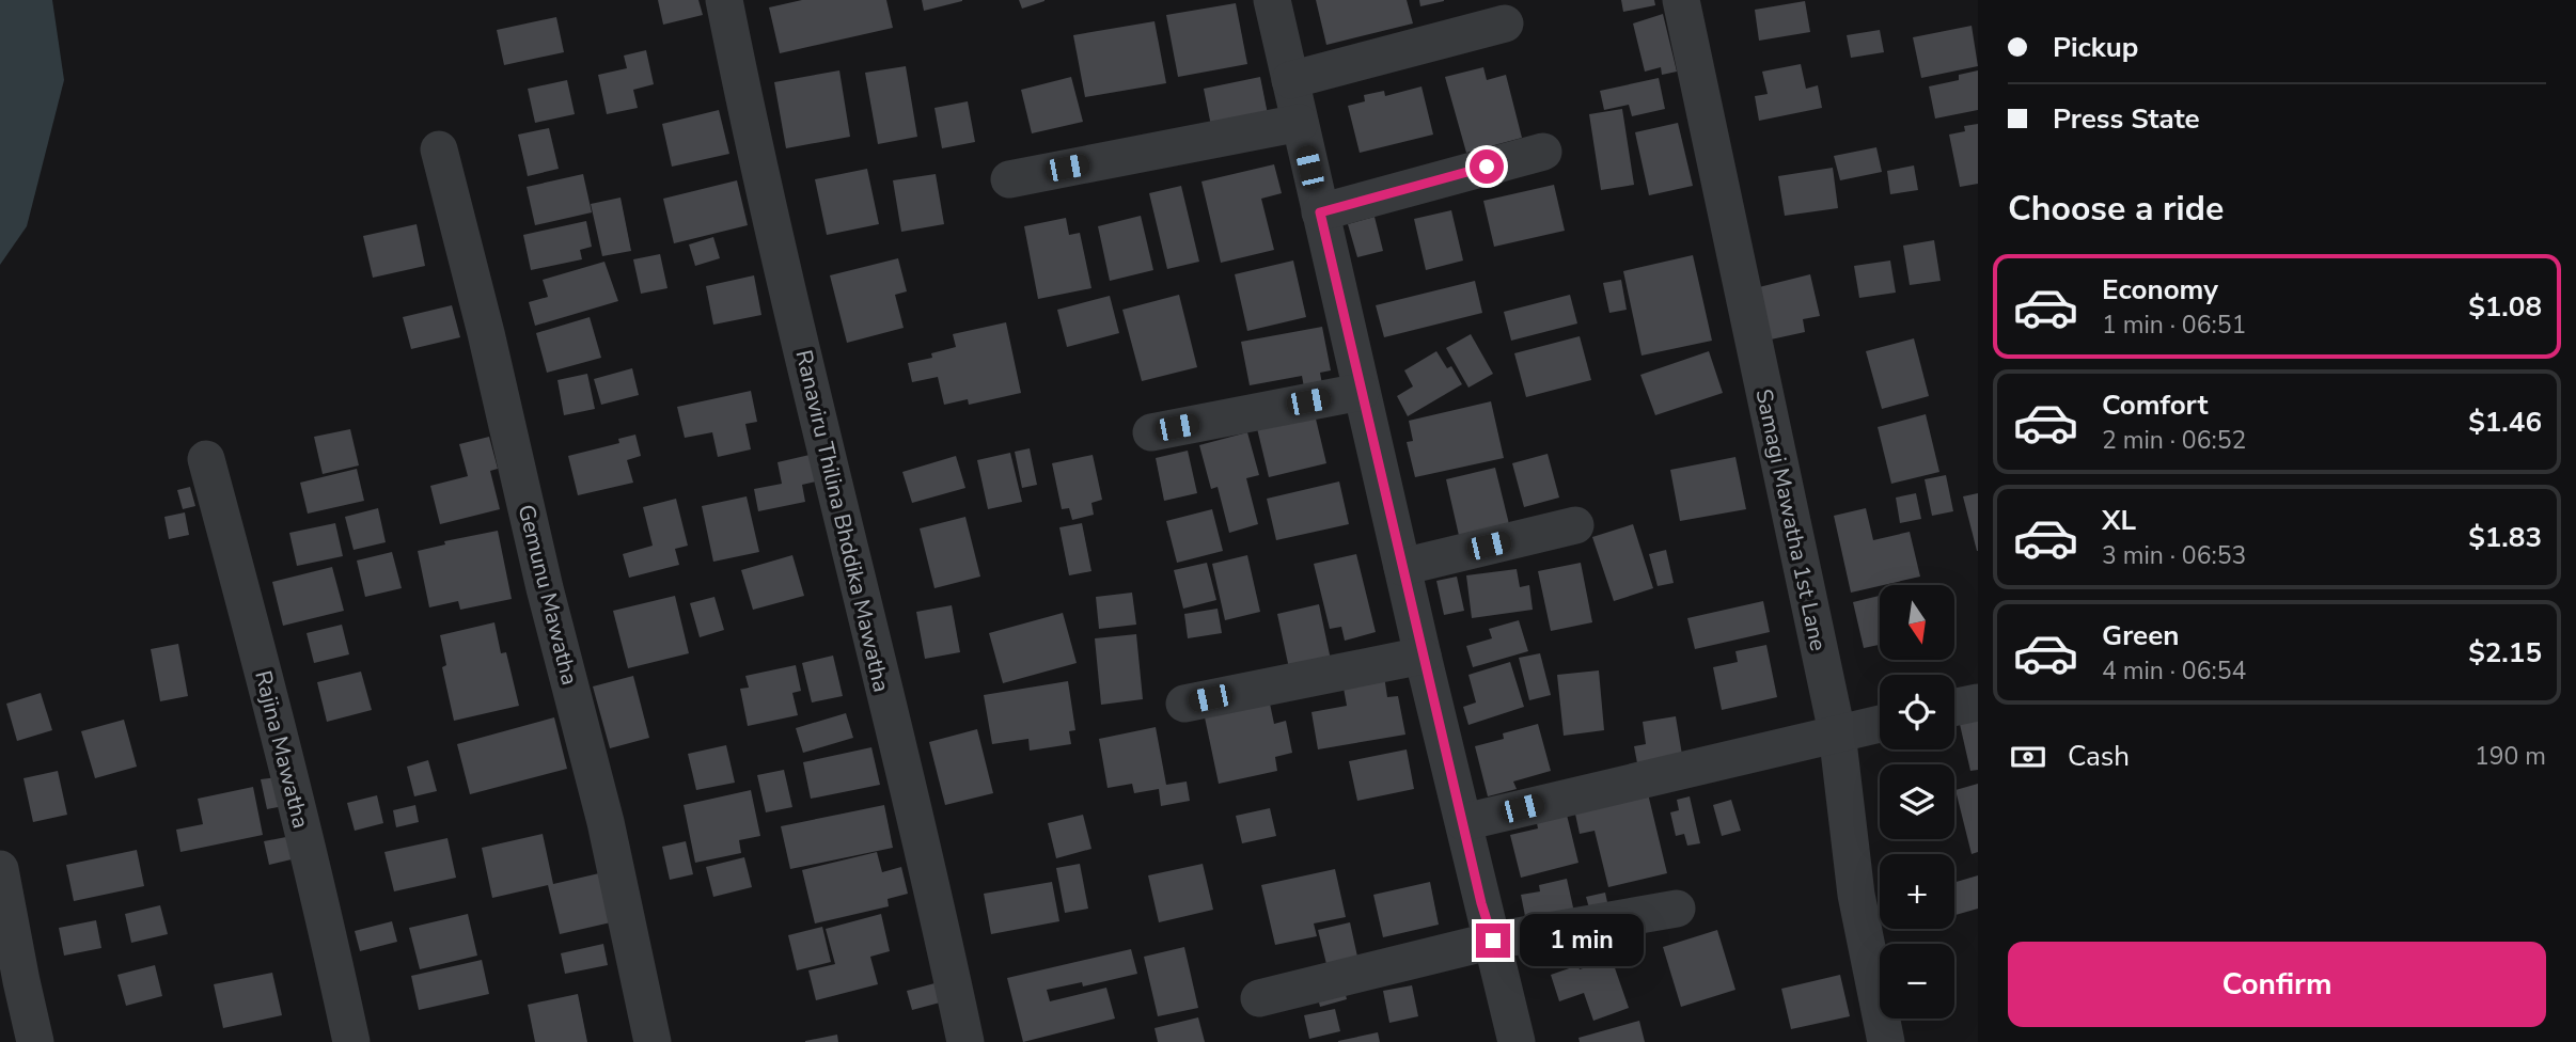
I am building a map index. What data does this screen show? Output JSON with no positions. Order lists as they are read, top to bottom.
{
  "streets": {
    "street": [
      "Samagi Mawatha 1st Lane",
      "Ranaviru Thilina Bhddika Mawatha",
      "Gemunu Mawatha",
      "Rajina Mawatha"
    ]
  },
  "north": "bottom",
  "page": {
    "banner": ["Pickup", "Press State"],
    "heading": "Choose a ride",
    "list": [
      {
        "name": "Economy",
        "note": "1 min · 06:51",
        "value": "$1.08"
      },
      {
        "name": "Comfort",
        "note": "2 min · 06:52",
        "value": "$1.46"
      },
      {
        "name": "XL",
        "note": "3 min · 06:53",
        "value": "$1.83"
      },
      {
        "name": "Green",
        "note": "4 min · 06:54",
        "value": "$2.15"
      }
    ],
    "map_buttons": ["+", "−"],
    "pay": ["Cash", "190 m"],
    "bubble": "1 min",
    "buttons": "Confirm"
  }
}
